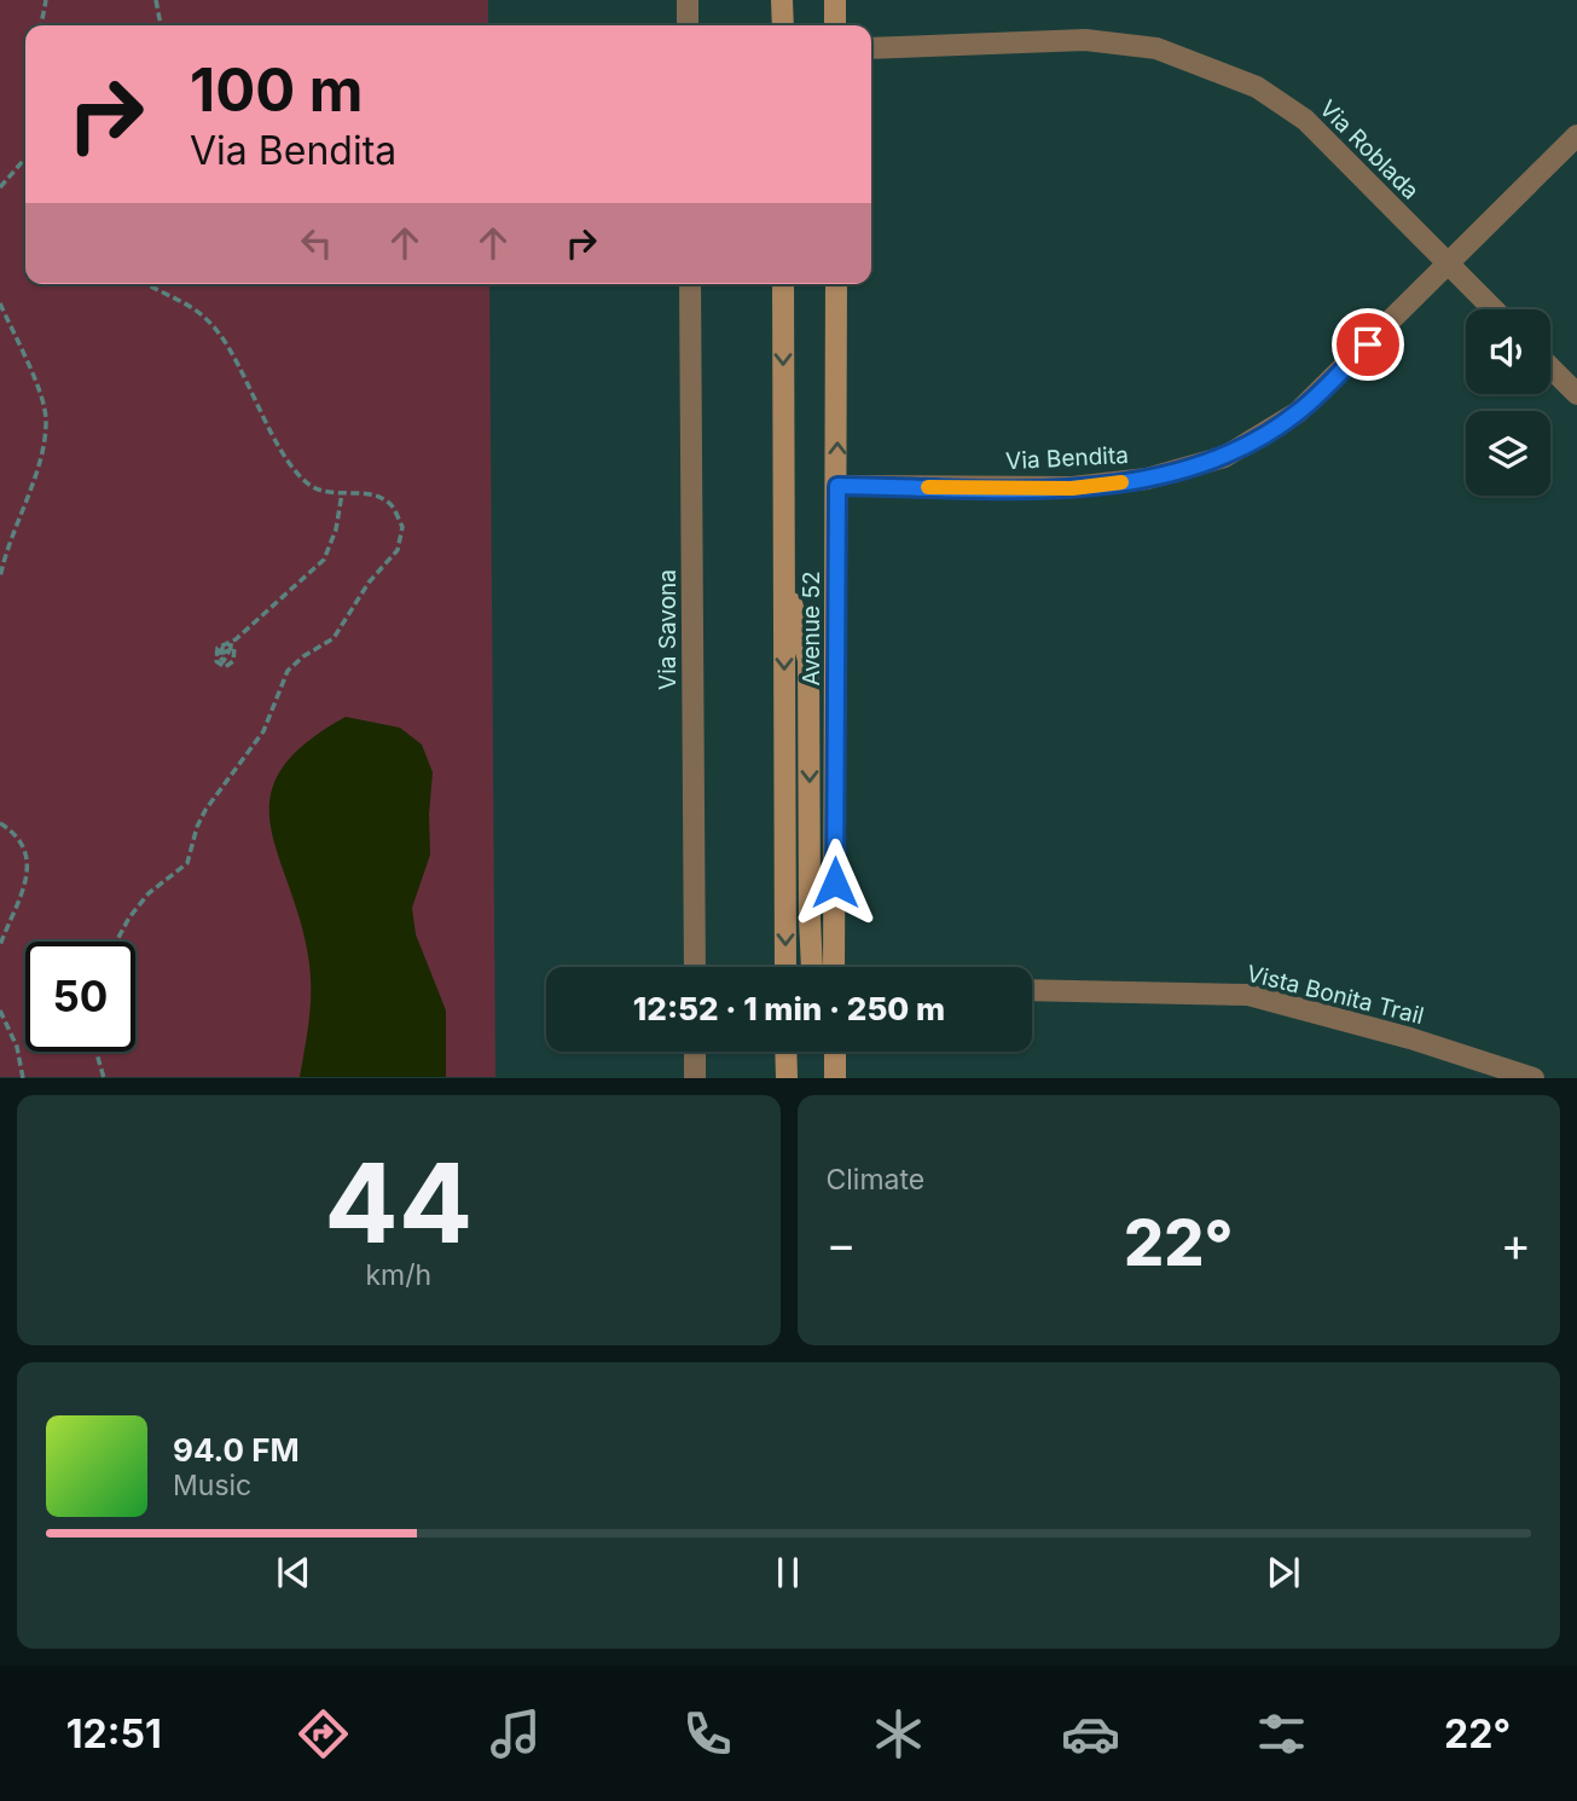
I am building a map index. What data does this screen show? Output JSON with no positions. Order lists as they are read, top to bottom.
{
  "streets": {
    "main road": ["Avenue 52"],
    "street": [
      "Via Roblada",
      "Via Bendita",
      "Via Savona",
      "Vista Bonita Trail"
    ]
  },
  "crossings": [
    ["Via Roblada", "Via Bendita"],
    ["Via Bendita", "Avenue 52"]
  ],
  "page": {
    "turn": ["100 m", "Via Bendita"],
    "limit": "50",
    "trip": "12:52 · 1 min · 250 m",
    "tile": [
      ["44", "km/h"],
      "Climate"
    ],
    "heat": ["−", "22°", "+"],
    "song": ["94.0 FM", "Music"],
    "tabs": ["12:51", "22°"]
  }
}
